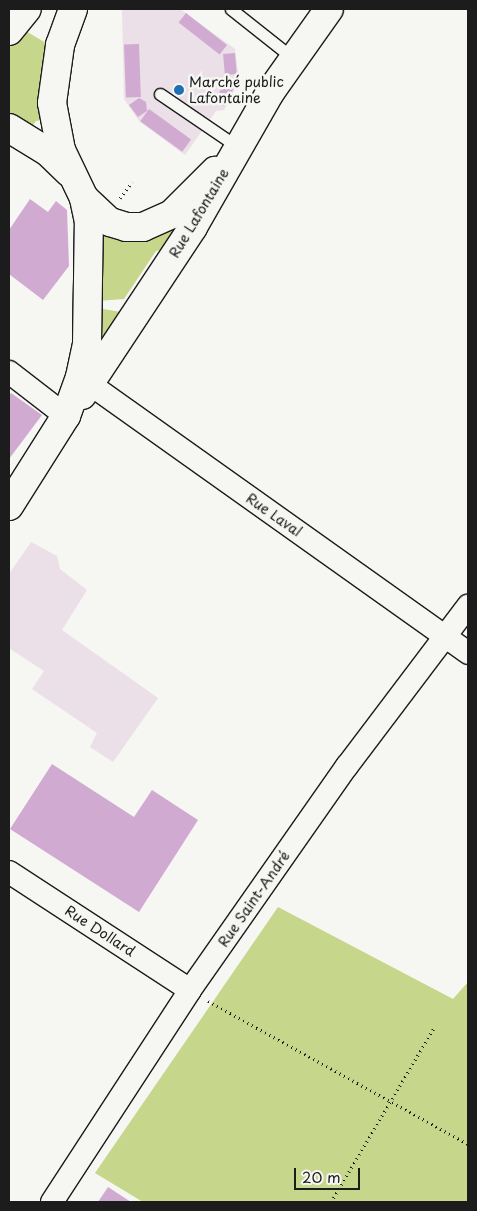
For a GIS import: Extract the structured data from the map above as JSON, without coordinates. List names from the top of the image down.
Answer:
{
  "streets": {
    "main road": ["Rue Lafontaine"],
    "street": ["Rue Laval", "Rue Saint-André", "Rue Dollard"]
  },
  "crossings": [
    ["Rue Lafontaine", "Rue Laval"],
    ["Rue Laval", "Rue Saint-André"],
    ["Rue Saint-André", "Rue Dollard"]
  ],
  "places": ["Marché public Lafontaine"],
  "scale_bar": "20 m"
}
